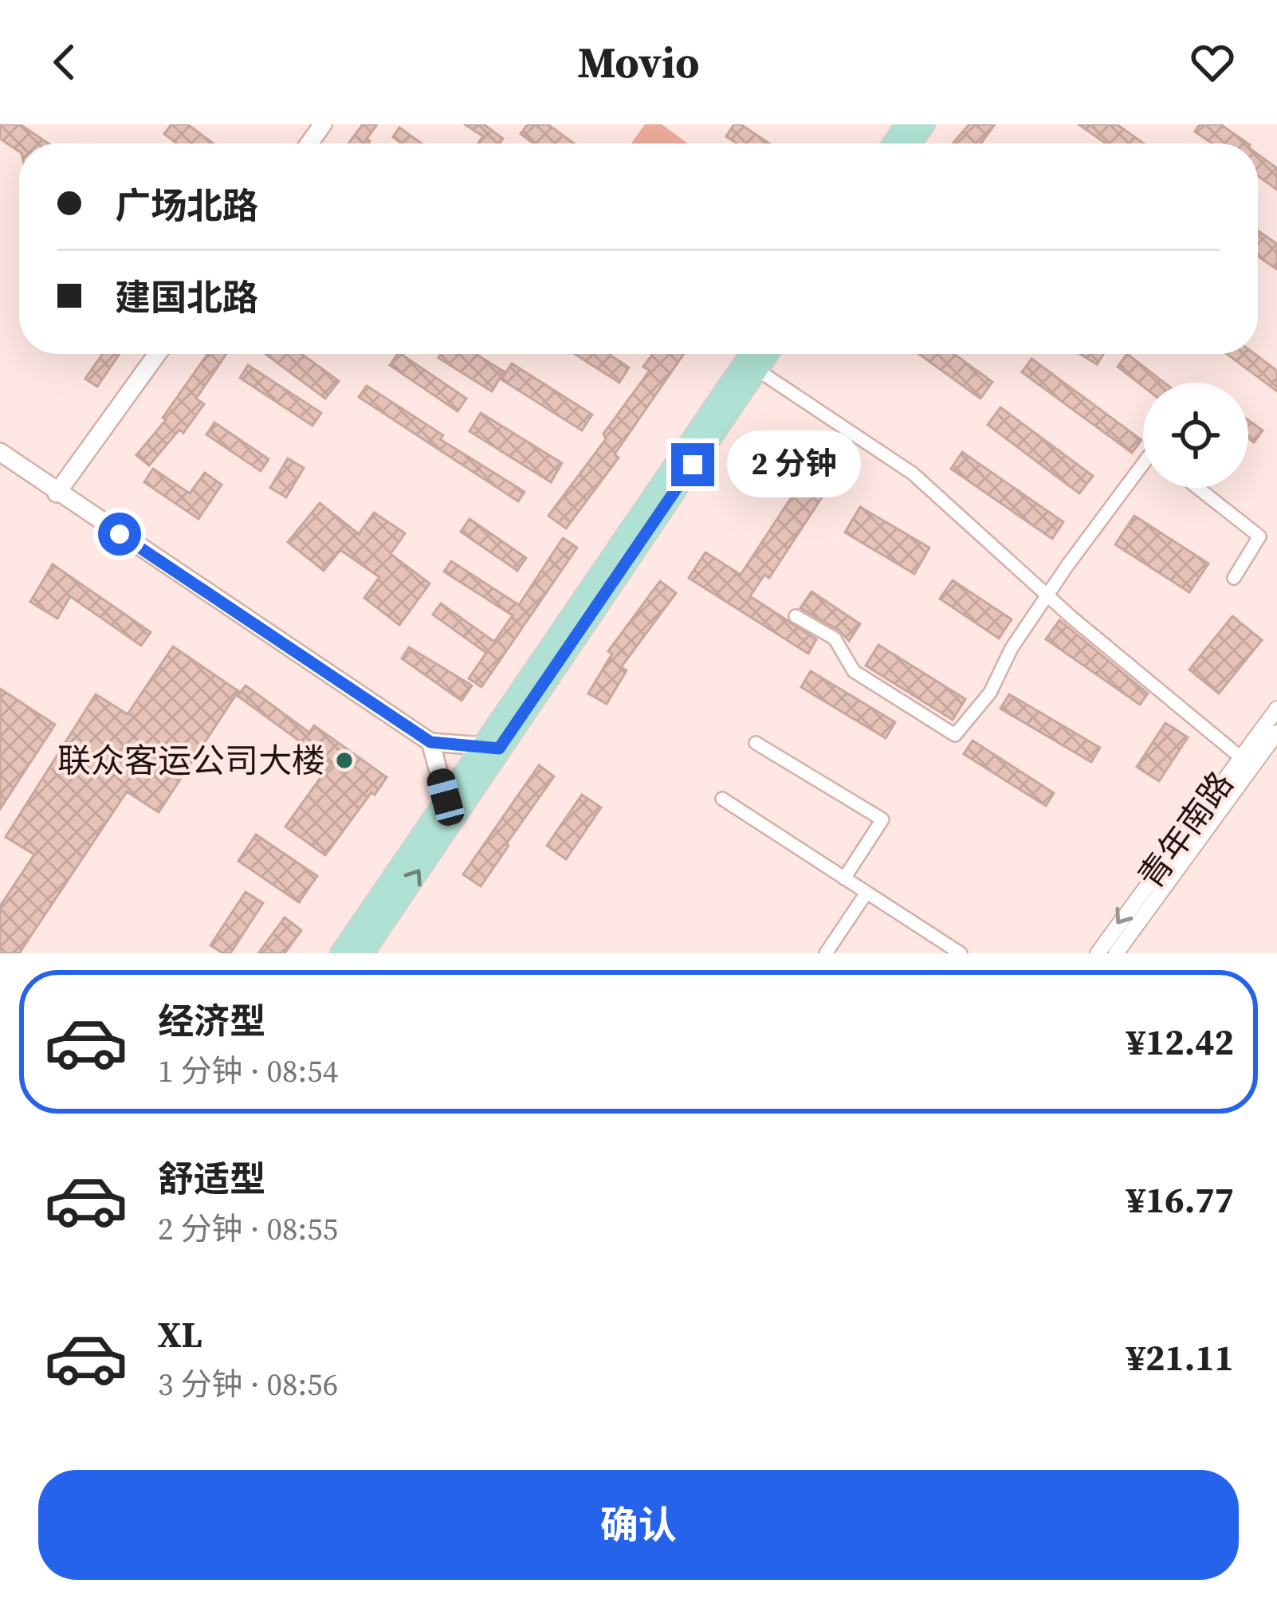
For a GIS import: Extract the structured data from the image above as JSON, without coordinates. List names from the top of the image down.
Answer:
{
  "streets": {
    "street": ["青年南路"]
  },
  "places": ["联众客运公司大楼"],
  "page": {
    "header": "Movio",
    "banner": ["广场北路", "建国北路"],
    "bubble": "2 分钟",
    "list": [
      {
        "name": "经济型",
        "note": "1 分钟 · 08:54",
        "value": "¥12.42"
      },
      {
        "name": "舒适型",
        "note": "2 分钟 · 08:55",
        "value": "¥16.77"
      },
      {
        "name": "XL",
        "note": "3 分钟 · 08:56",
        "value": "¥21.11"
      }
    ],
    "buttons": "确认"
  }
}
